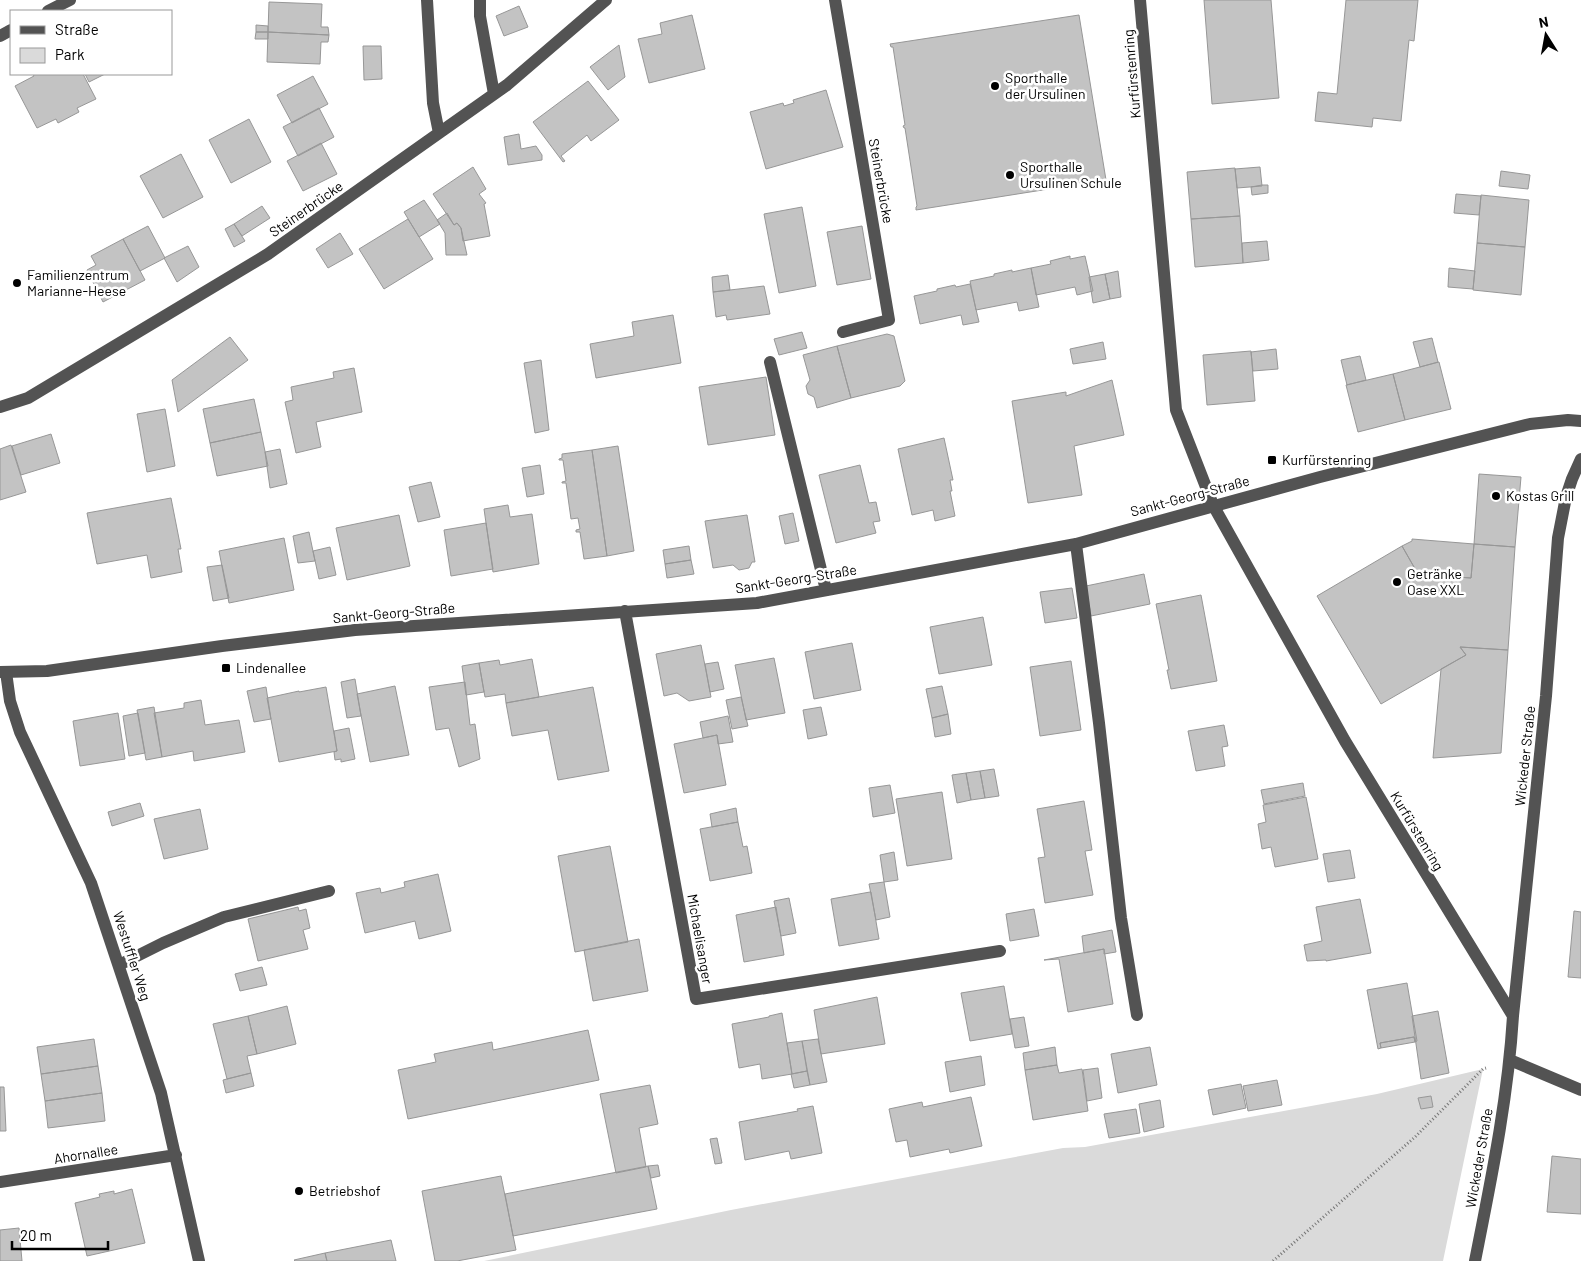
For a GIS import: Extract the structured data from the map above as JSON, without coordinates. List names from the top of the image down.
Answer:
{
  "streets": {
    "street": [
      "Kurfürstenring",
      "Steinerbrücke",
      "Sankt-Georg-Straße",
      "Wickeder Straße",
      "Michaelisanger",
      "Westuffler Weg",
      "Ahornallee"
    ]
  },
  "crossings": [
    ["Kurfürstenring", "Sankt-Georg-Straße"],
    ["Kurfürstenring", "Wickeder Straße"],
    ["Sankt-Georg-Straße", "Michaelisanger"],
    ["Sankt-Georg-Straße", "Westuffler Weg"],
    ["Westuffler Weg", "Ahornallee"]
  ],
  "places": {
    "other": [
      "Sporthalle der Ursulinen",
      "Sporthalle Ursulinen Schule",
      "Familienzentrum Marianne-Heese",
      "Kostas Grill",
      "Getränke Oase XXL",
      "Betriebshof"
    ],
    "transit": ["Kurfürstenring", "Lindenallee"]
  },
  "legend": ["Straße", "Park"],
  "scale_bar": "20 m",
  "north": "top"
}
